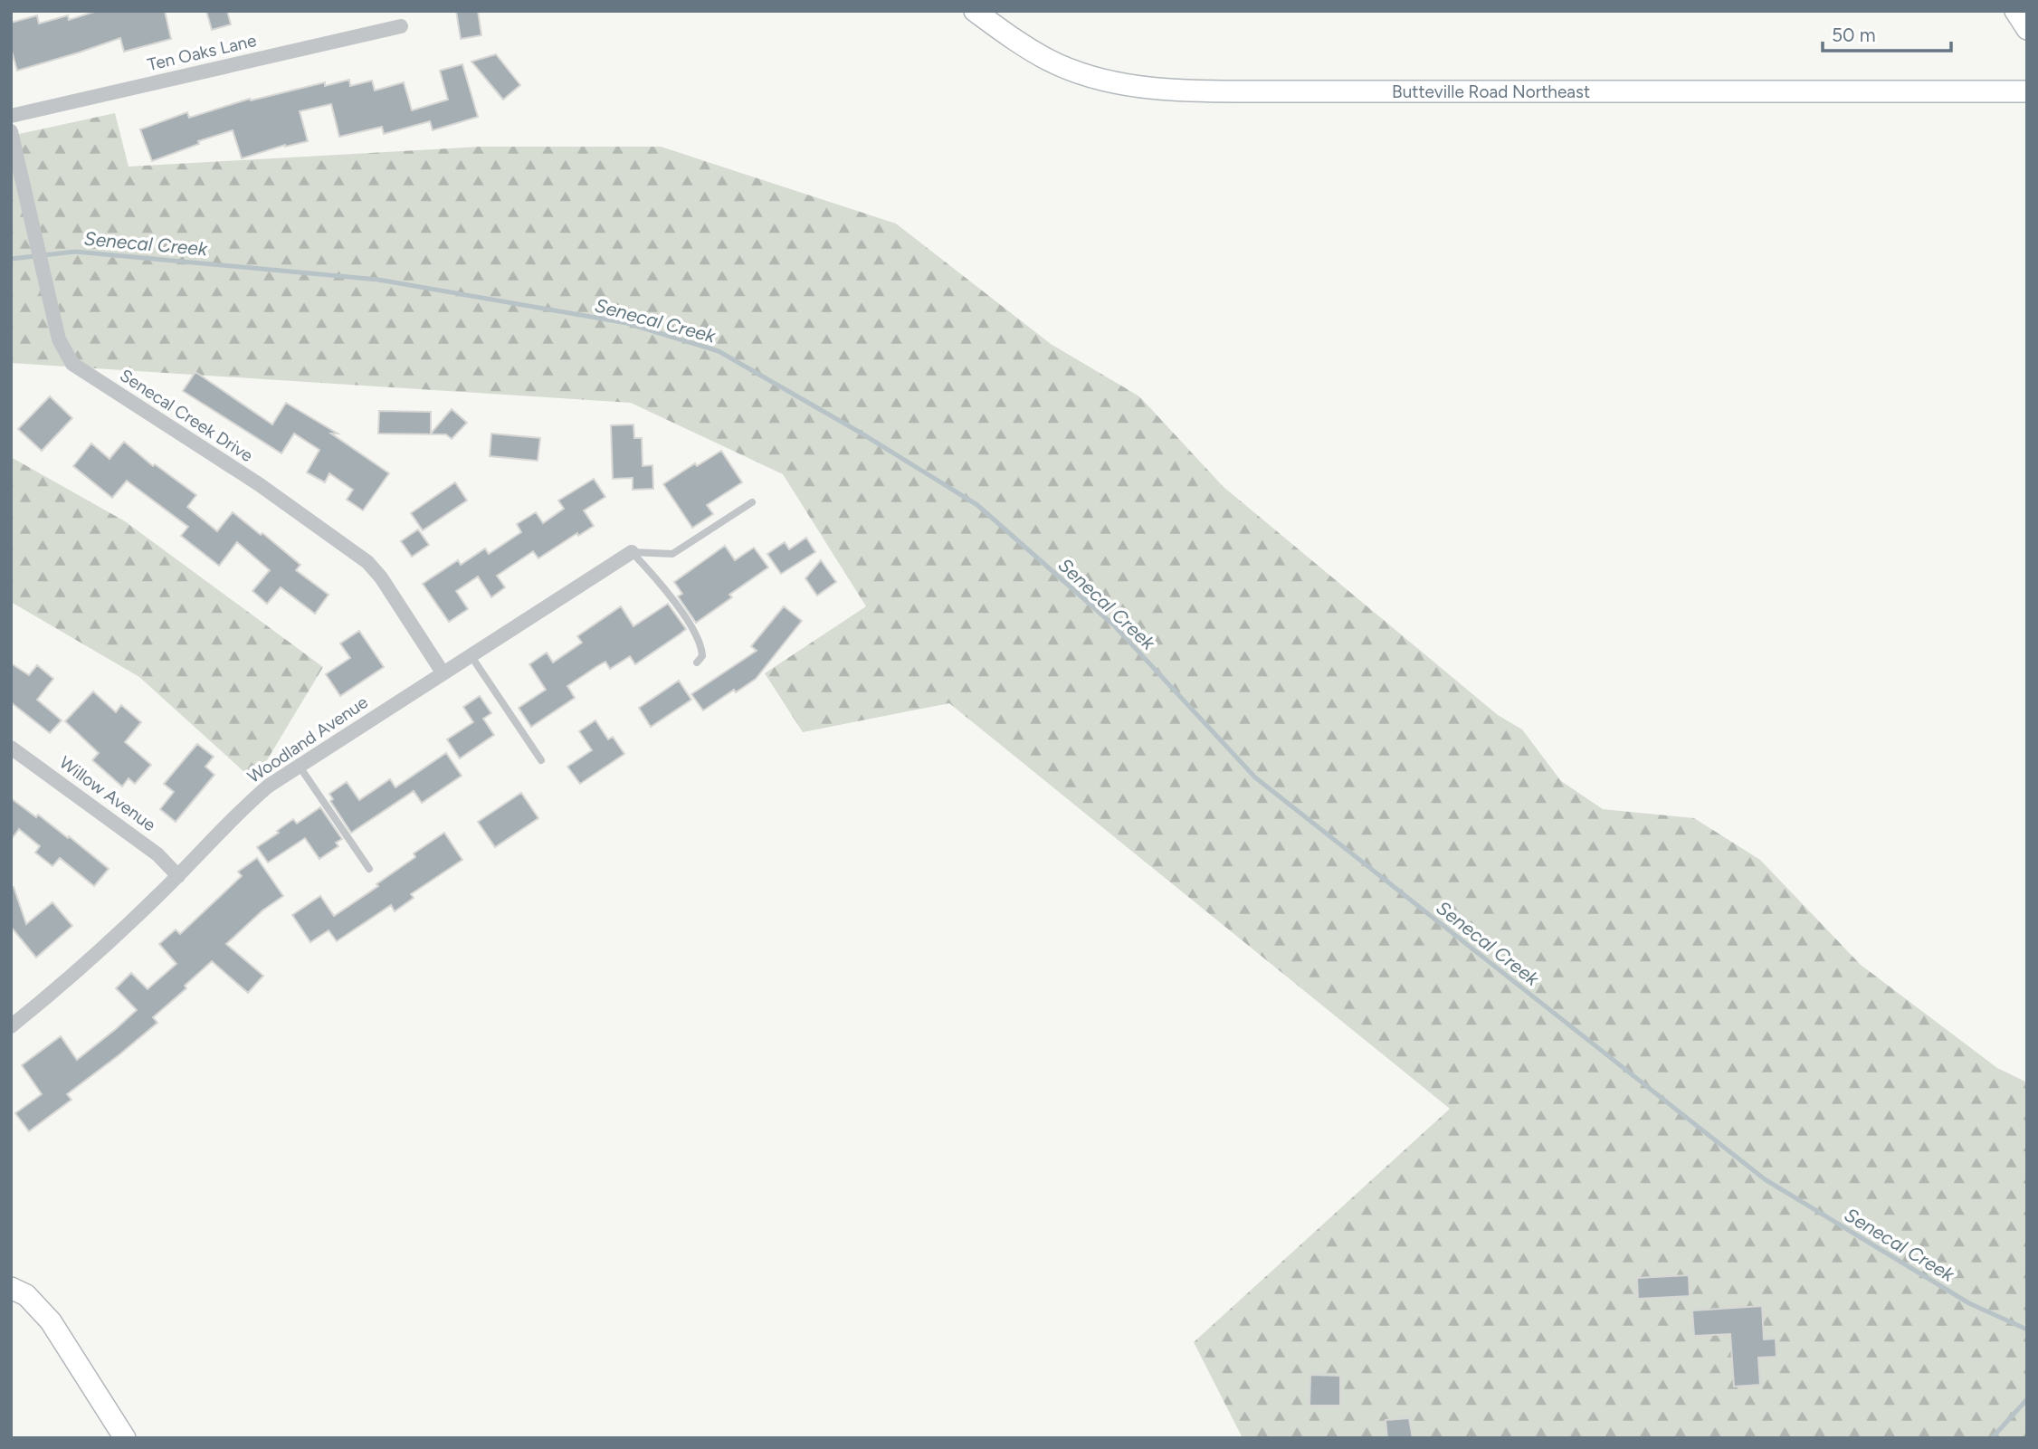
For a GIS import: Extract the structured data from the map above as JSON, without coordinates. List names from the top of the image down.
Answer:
{
  "streets": {
    "main road": ["Butteville Road Northeast"],
    "street": [
      "Ten Oaks Lane",
      "Senecal Creek Drive",
      "Woodland Avenue",
      "Willow Avenue"
    ]
  },
  "crossings": [
    ["Senecal Creek Drive", "Woodland Avenue"],
    ["Woodland Avenue", "Willow Avenue"]
  ],
  "water": ["Senecal Creek"],
  "scale_bar": "50 m"
}
